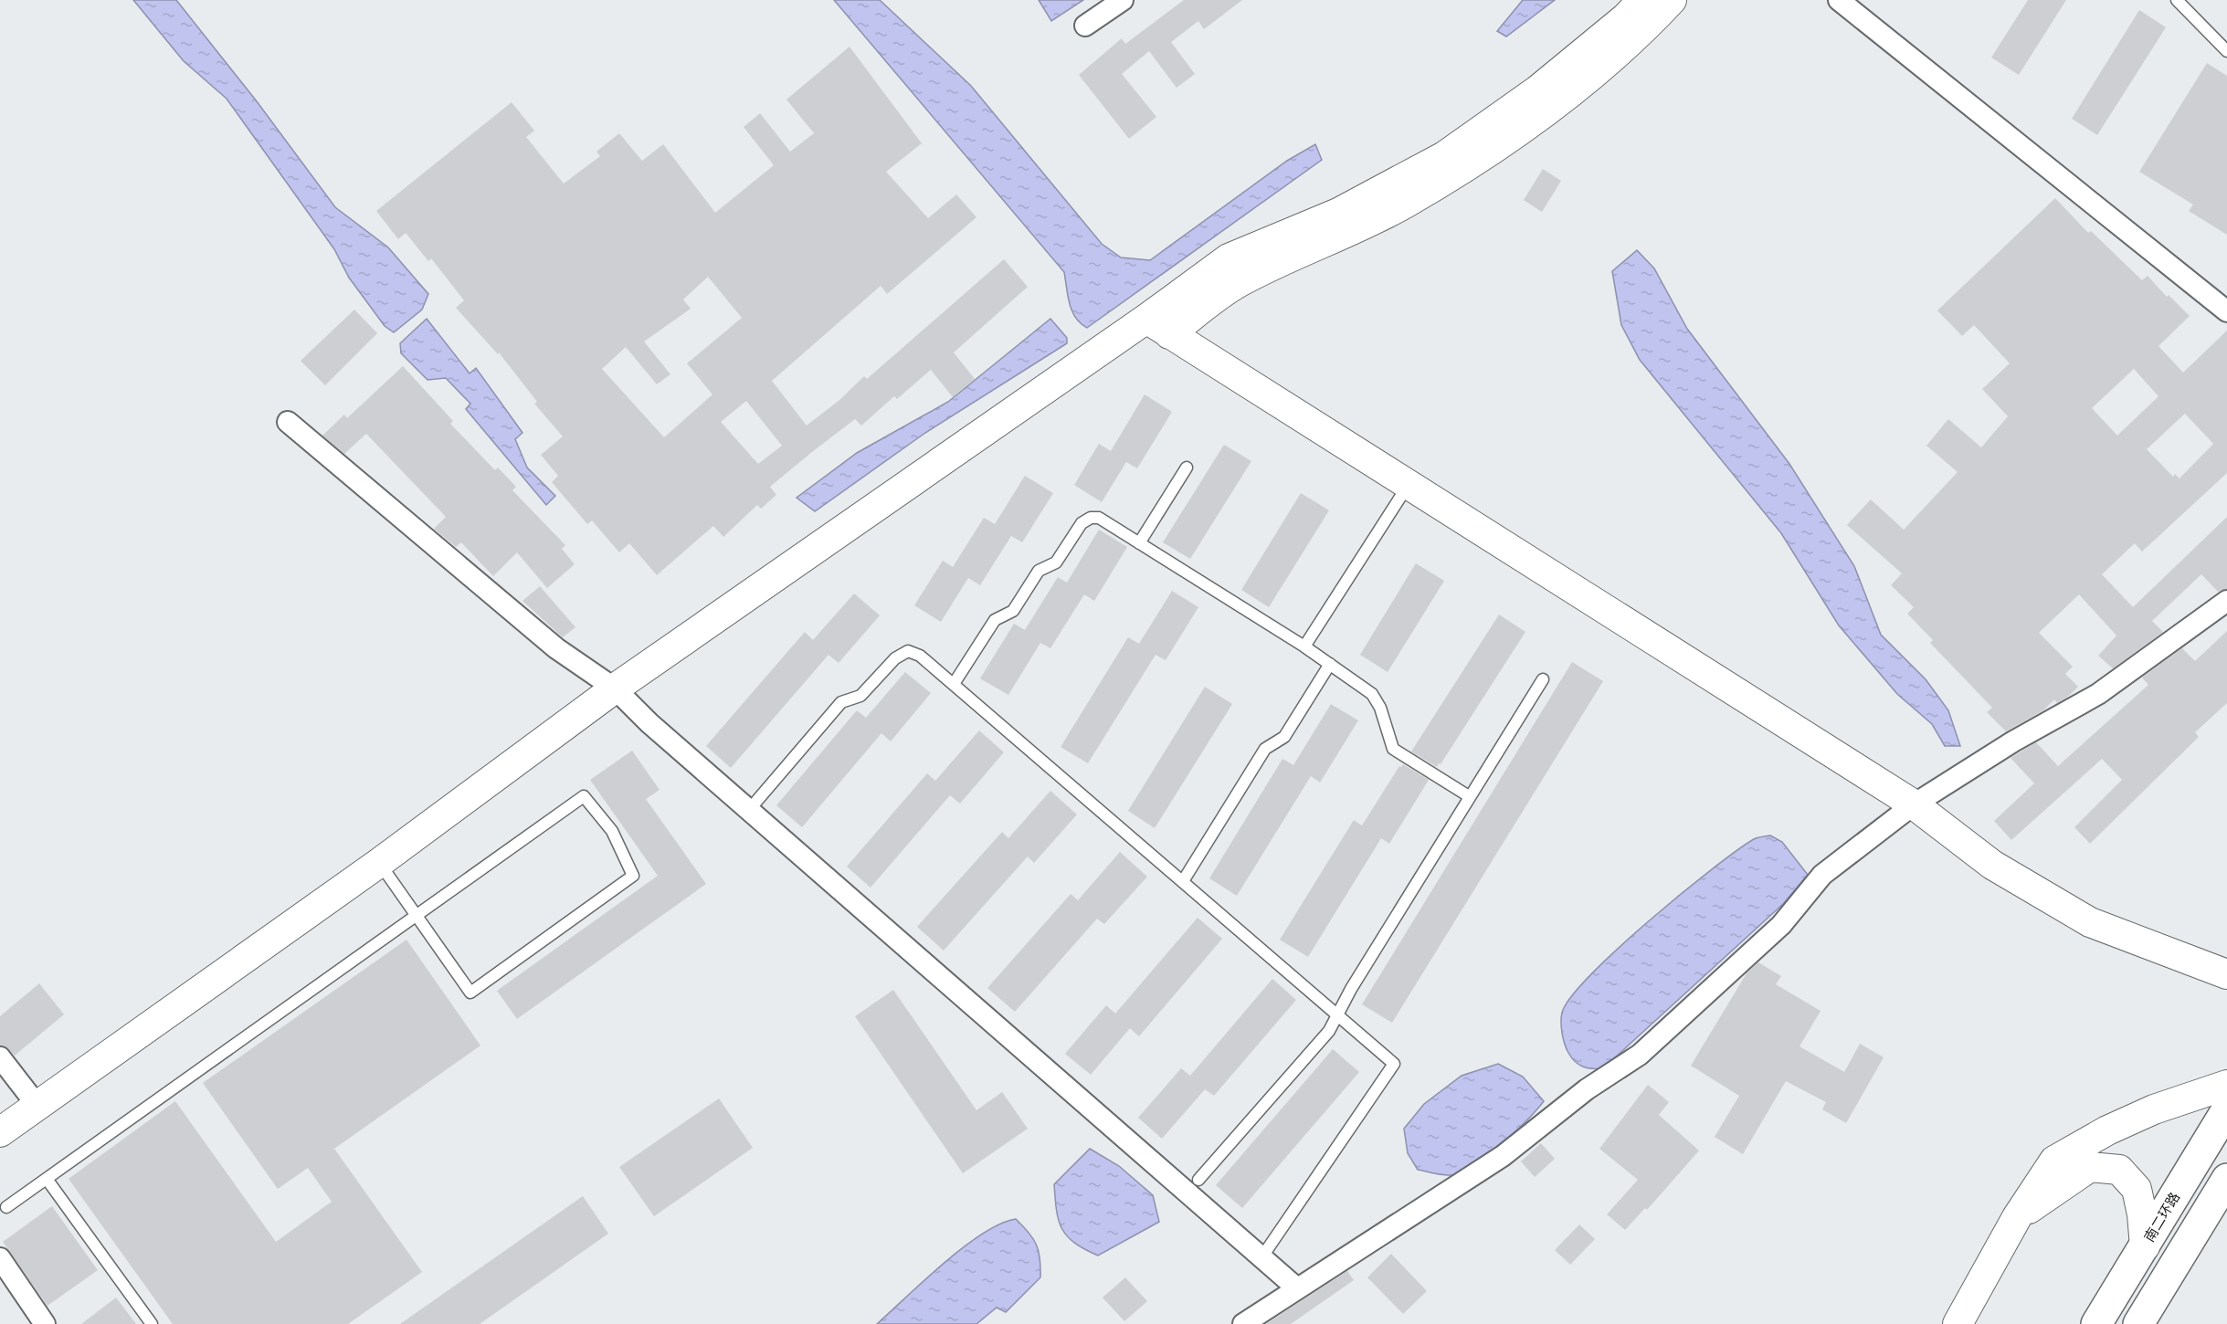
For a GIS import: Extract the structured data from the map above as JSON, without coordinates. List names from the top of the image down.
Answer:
{
  "streets": {
    "main road": ["南二环路"]
  }
}
